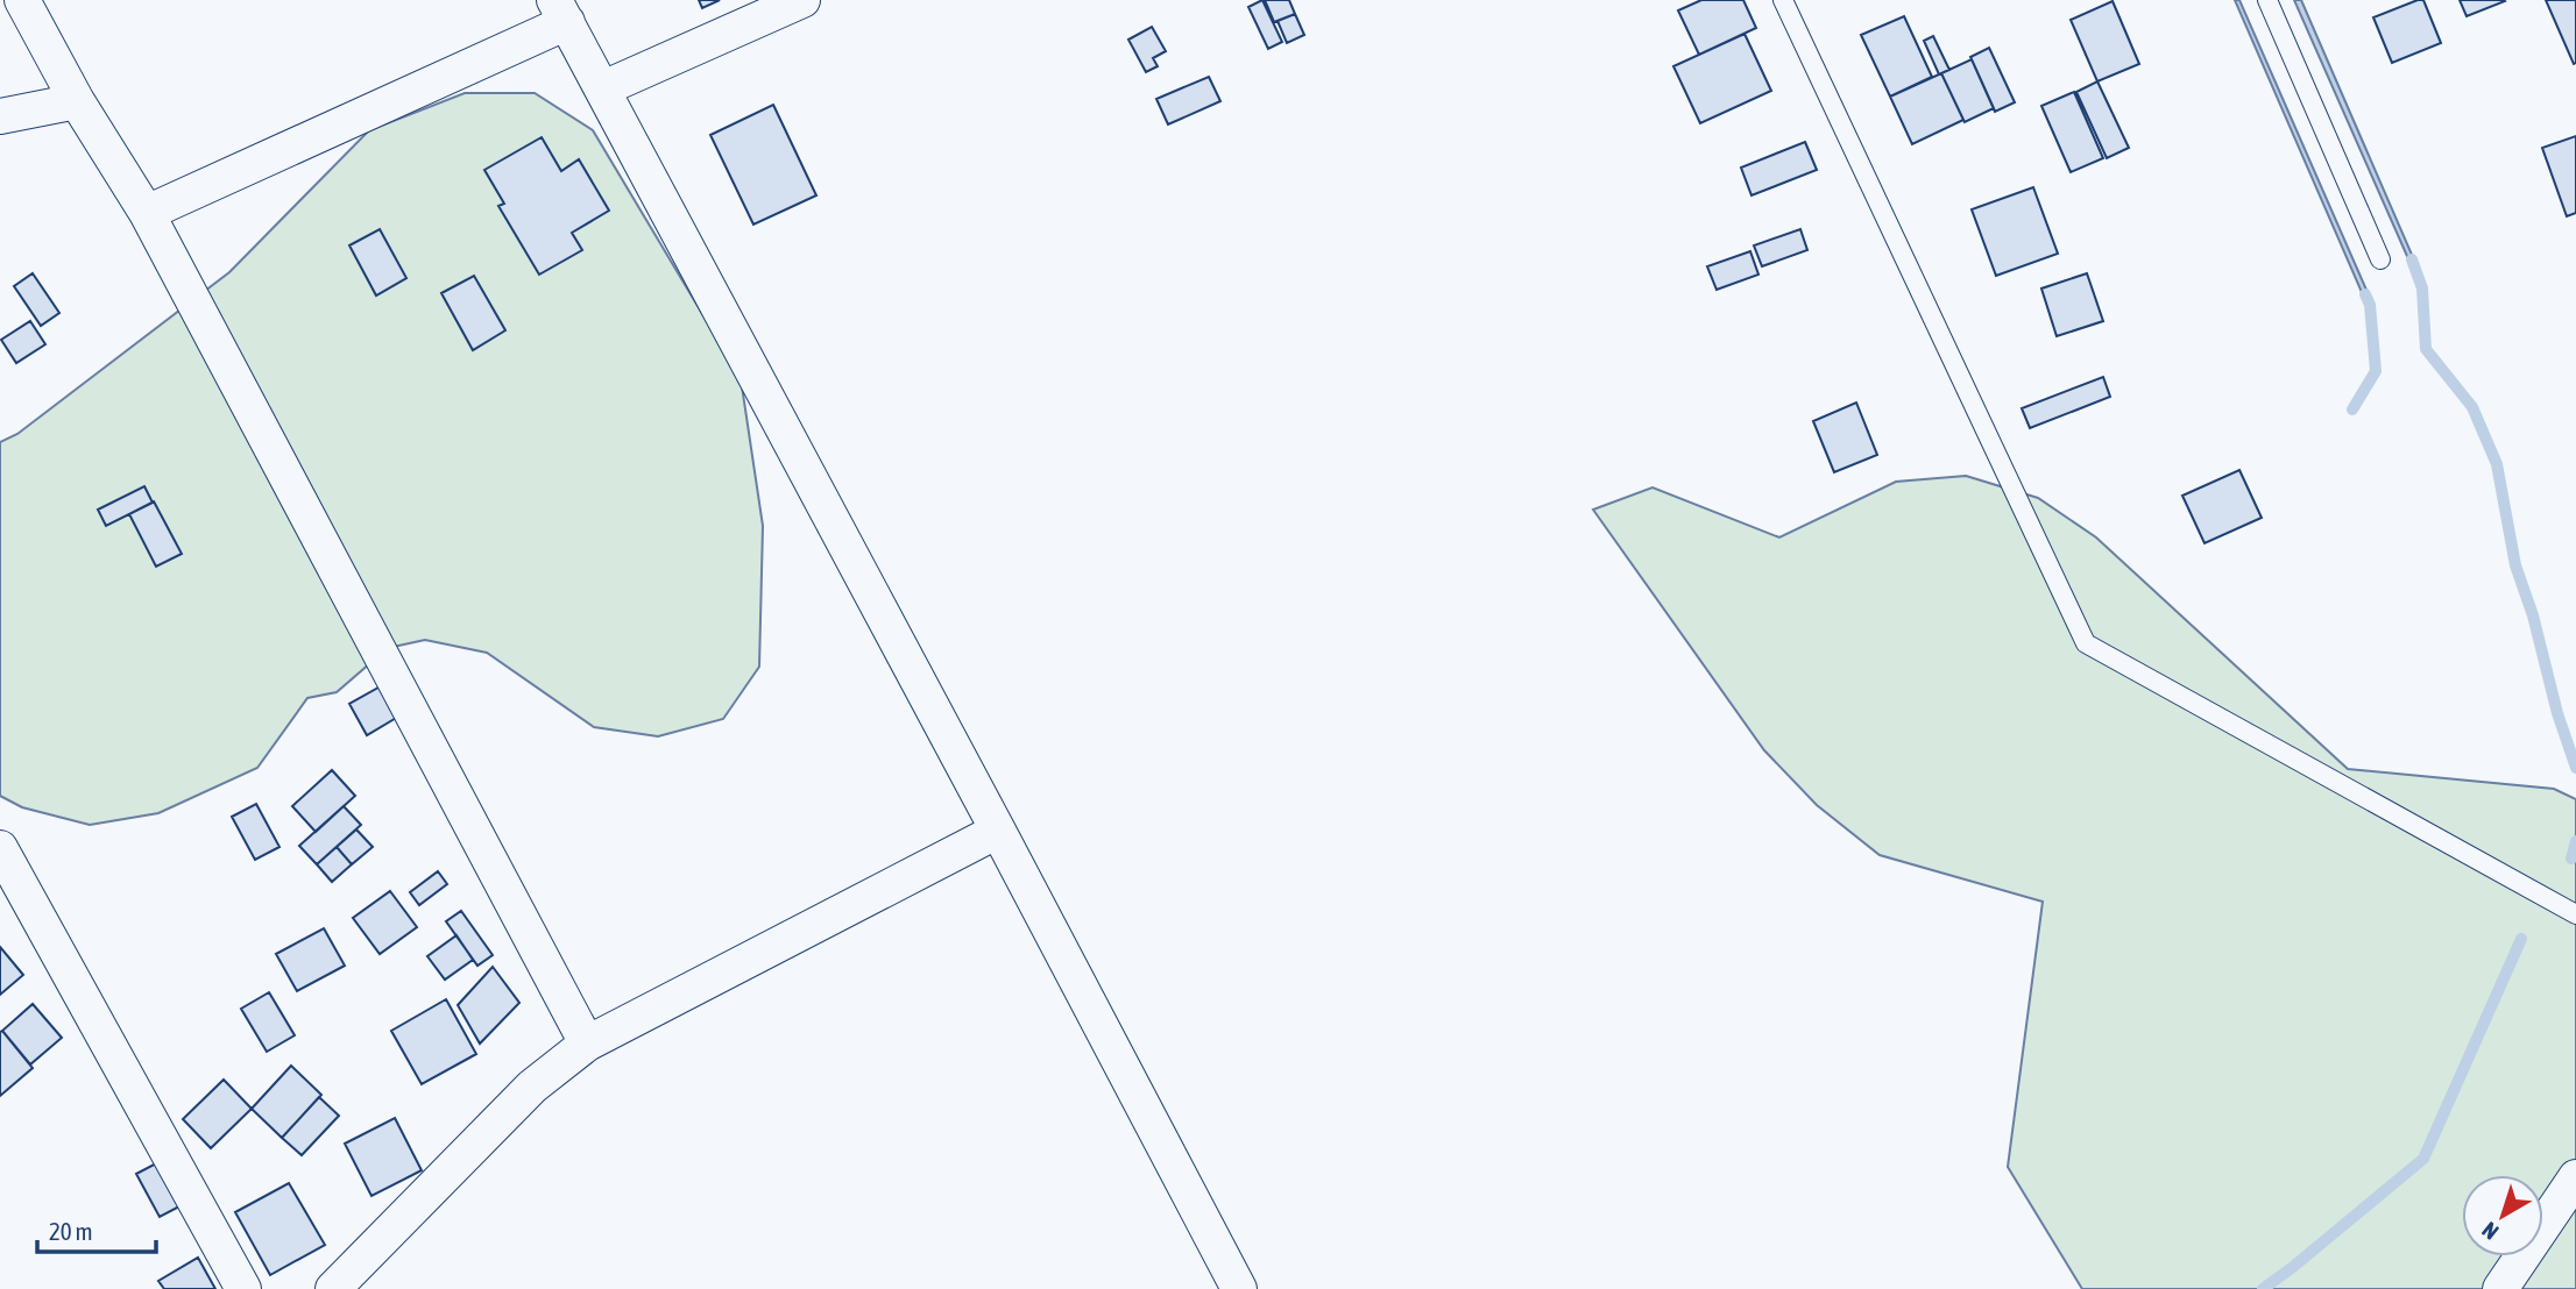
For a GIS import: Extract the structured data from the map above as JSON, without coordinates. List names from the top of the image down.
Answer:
{
  "scale_bar": "20 m",
  "north": "bottom left"
}
